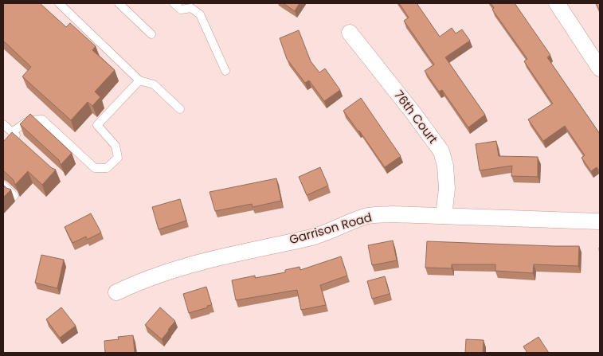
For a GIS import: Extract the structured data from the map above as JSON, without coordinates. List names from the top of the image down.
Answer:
{
  "streets": {
    "street": ["76th Court", "Garrison Road"]
  },
  "crossings": [
    ["76th Court", "Garrison Road"]
  ]
}
